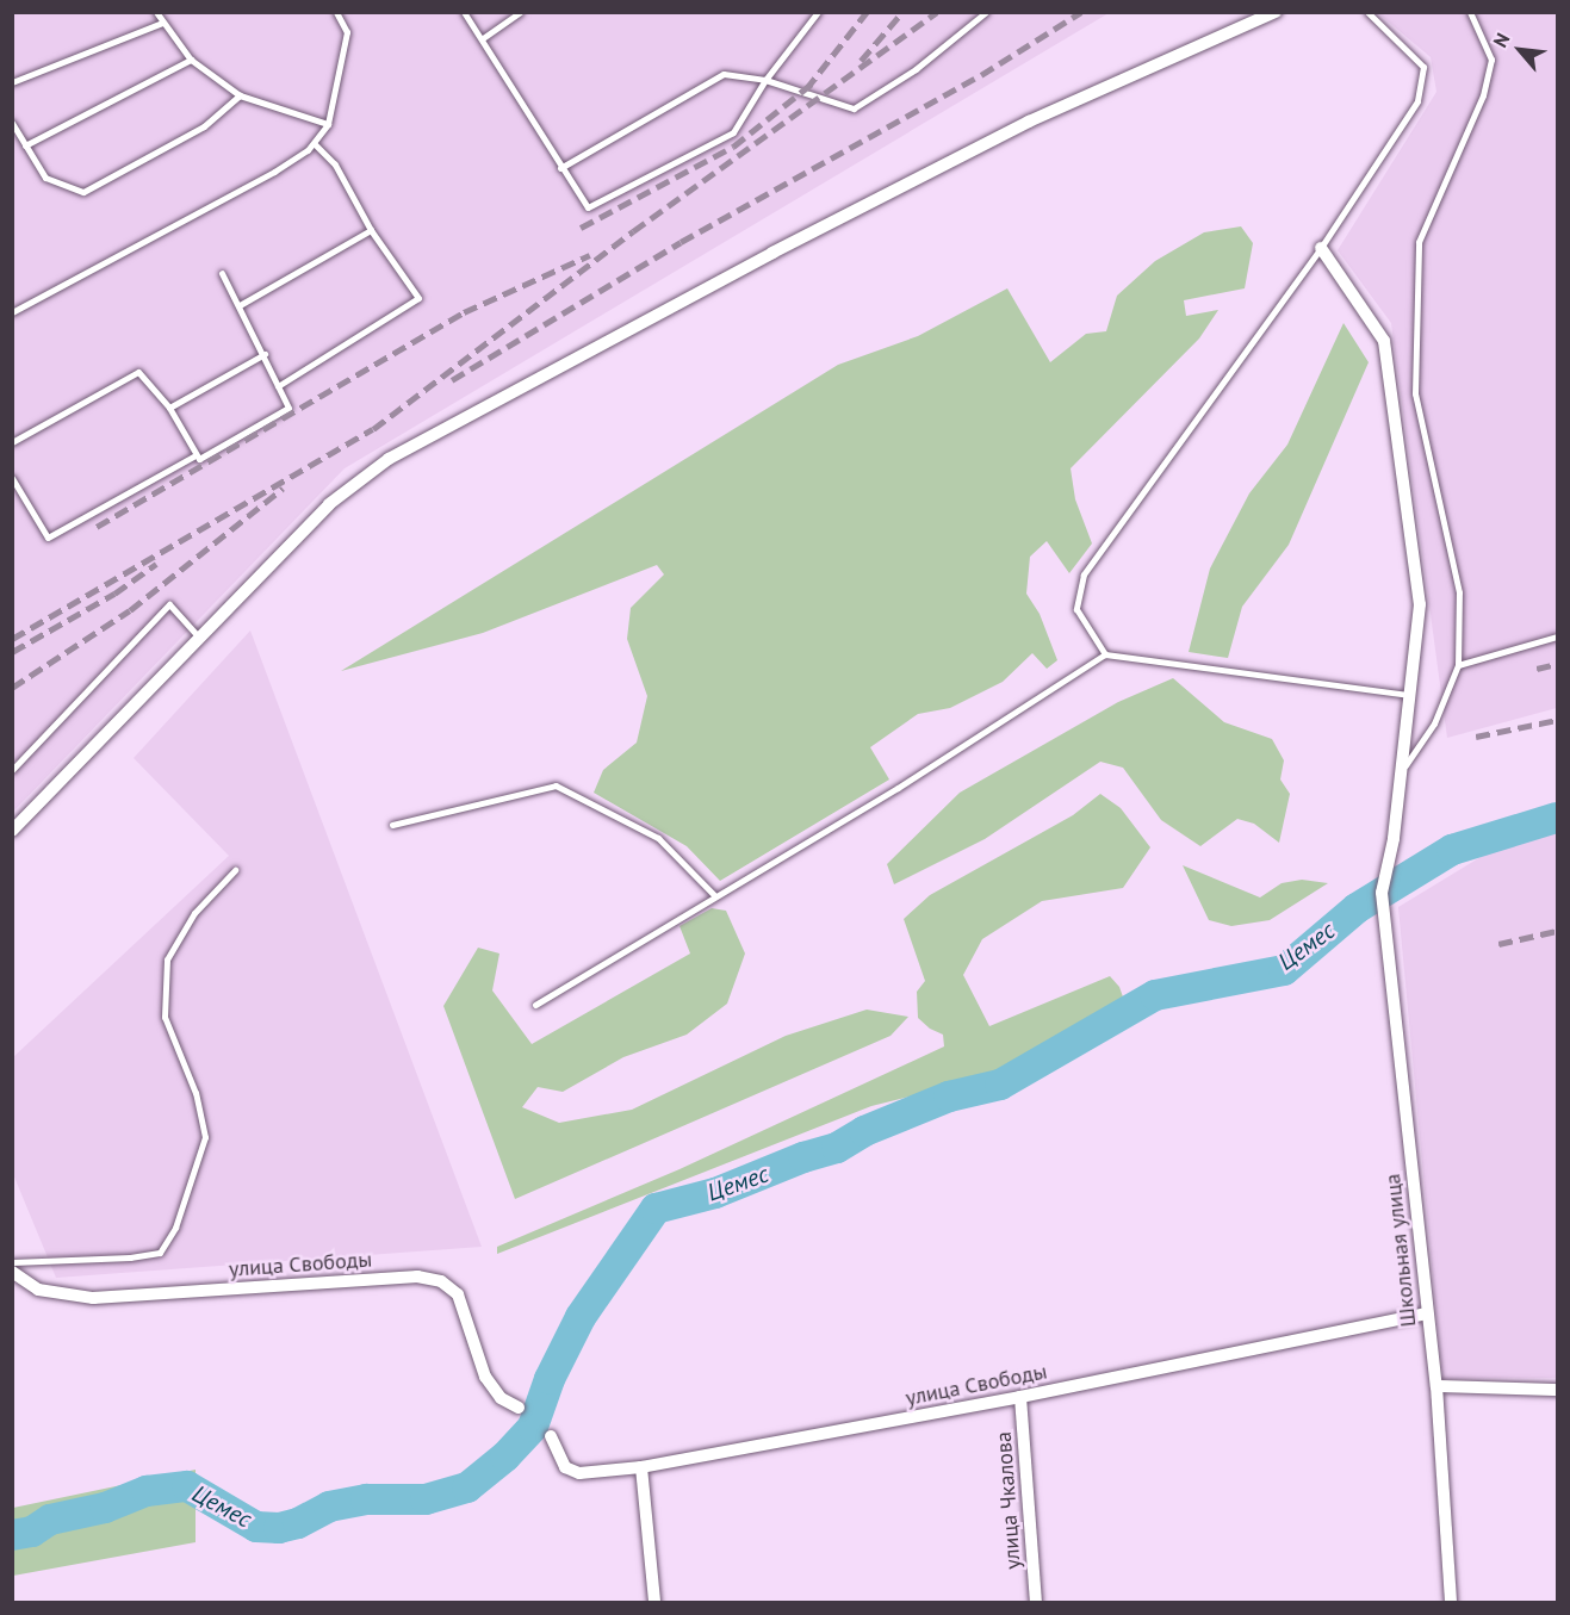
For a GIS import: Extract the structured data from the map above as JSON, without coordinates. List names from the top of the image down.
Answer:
{
  "streets": {
    "street": ["Школьная улица", "улица Свободы", "улица Чкалова"]
  },
  "crossings": [
    ["Школьная улица", "улица Свободы"],
    ["улица Свободы", "улица Чкалова"]
  ],
  "water": ["Цемес"],
  "north": "top left"
}
